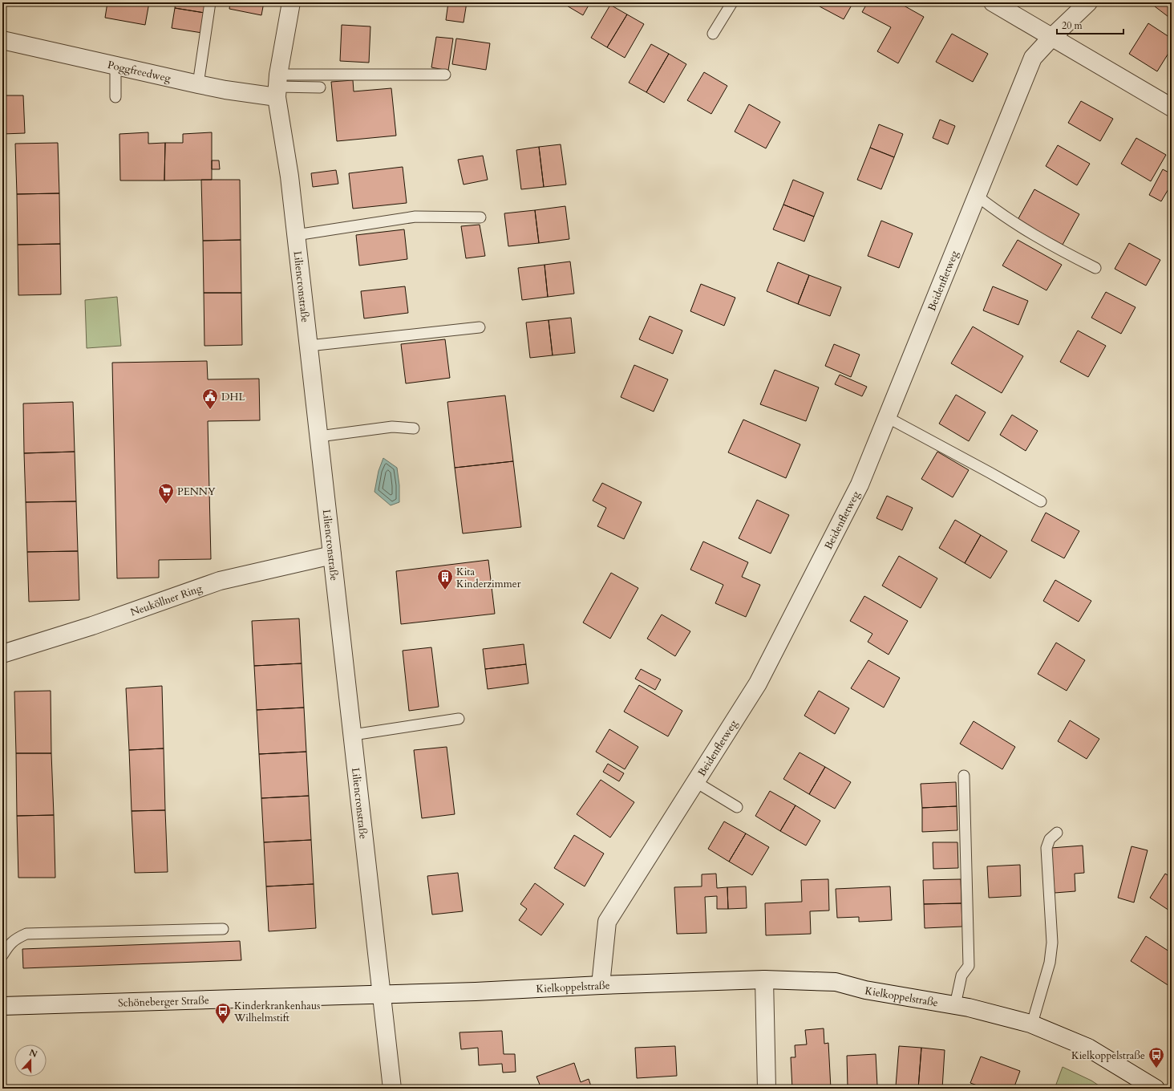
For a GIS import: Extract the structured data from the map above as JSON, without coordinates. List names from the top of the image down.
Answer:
{
  "streets": {
    "street": [
      "Poggfreedweg",
      "Beidenfletweg",
      "Liliencronstraße",
      "Neuköllner Ring",
      "Kielkoppelstraße",
      "Schöneberger Straße"
    ]
  },
  "crossings": [
    ["Poggfreedweg", "Liliencronstraße"],
    ["Beidenfletweg", "Kielkoppelstraße"],
    ["Liliencronstraße", "Neuköllner Ring"],
    ["Liliencronstraße", "Kielkoppelstraße"],
    ["Liliencronstraße", "Schöneberger Straße"],
    ["Kielkoppelstraße", "Schöneberger Straße"]
  ],
  "places": {
    "public building": ["DHL"],
    "supermarket": ["PENNY"],
    "building": ["Kita Kinderzimmer"],
    "bus stop": ["Kinderkrankenhaus Wilhelmstift", "Kielkoppelstraße"]
  },
  "scale_bar": "20 m",
  "north": "top"
}
